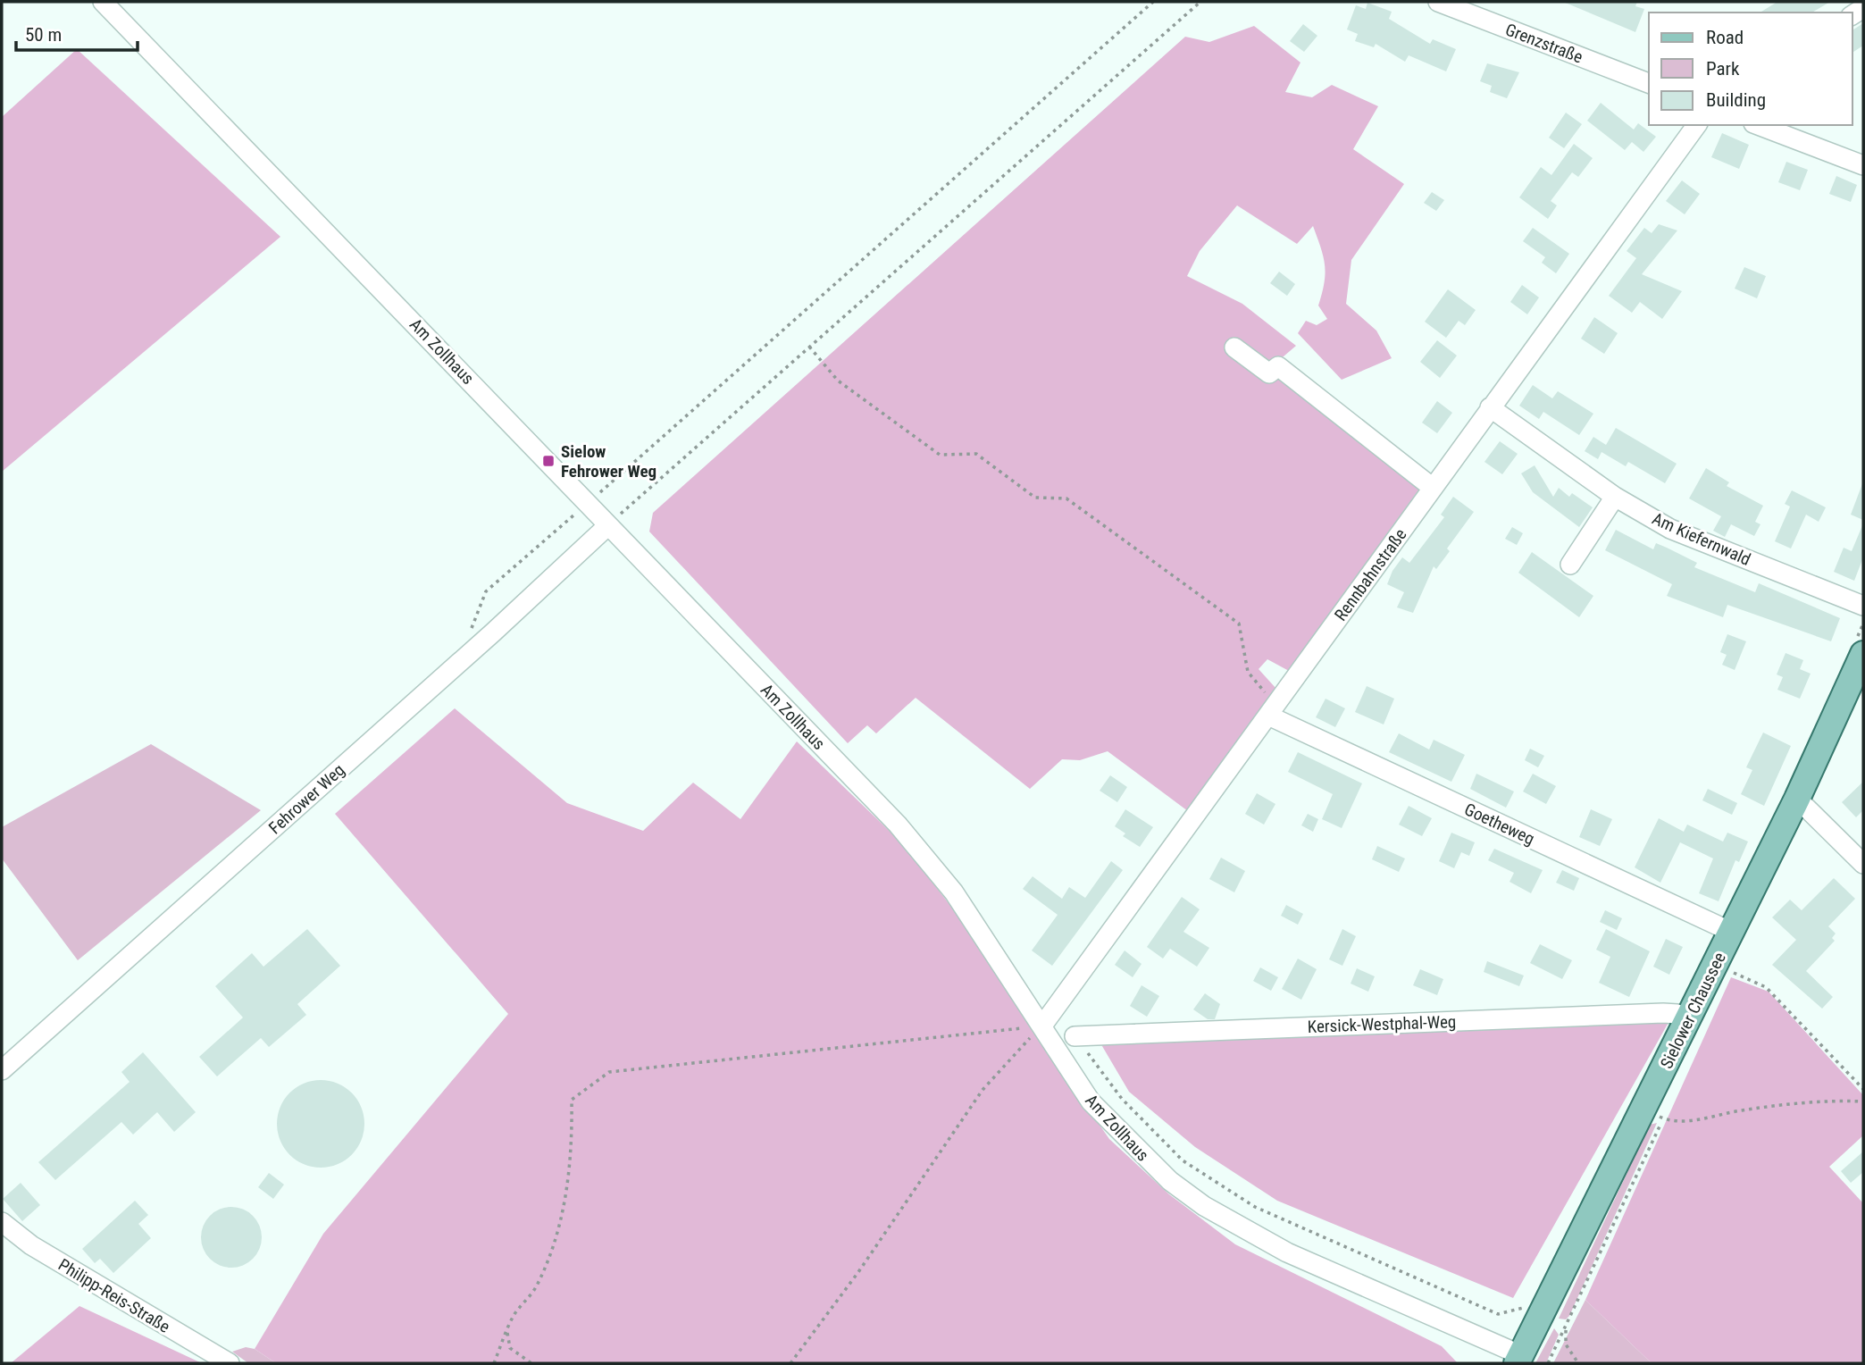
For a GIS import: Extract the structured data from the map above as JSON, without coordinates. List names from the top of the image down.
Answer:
{
  "streets": {
    "main road": ["Sielower Chaussee"],
    "street": [
      "Grenzstraße",
      "Am Zollhaus",
      "Am Kiefernwald",
      "Rennbahnstraße",
      "Fehrower Weg",
      "Goetheweg",
      "Kersick-Westphal-Weg",
      "Philipp-Reis-Straße"
    ]
  },
  "crossings": [
    ["Am Zollhaus", "Rennbahnstraße"],
    ["Am Zollhaus", "Fehrower Weg"],
    ["Am Zollhaus", "Sielower Chaussee"],
    ["Am Kiefernwald", "Rennbahnstraße"],
    ["Rennbahnstraße", "Goetheweg"],
    ["Goetheweg", "Sielower Chaussee"],
    ["Sielower Chaussee", "Kersick-Westphal-Weg"]
  ],
  "places": {
    "transit": ["Sielow Fehrower Weg"]
  },
  "legend": ["Road", "Park", "Building"],
  "scale_bar": "50 m"
}
